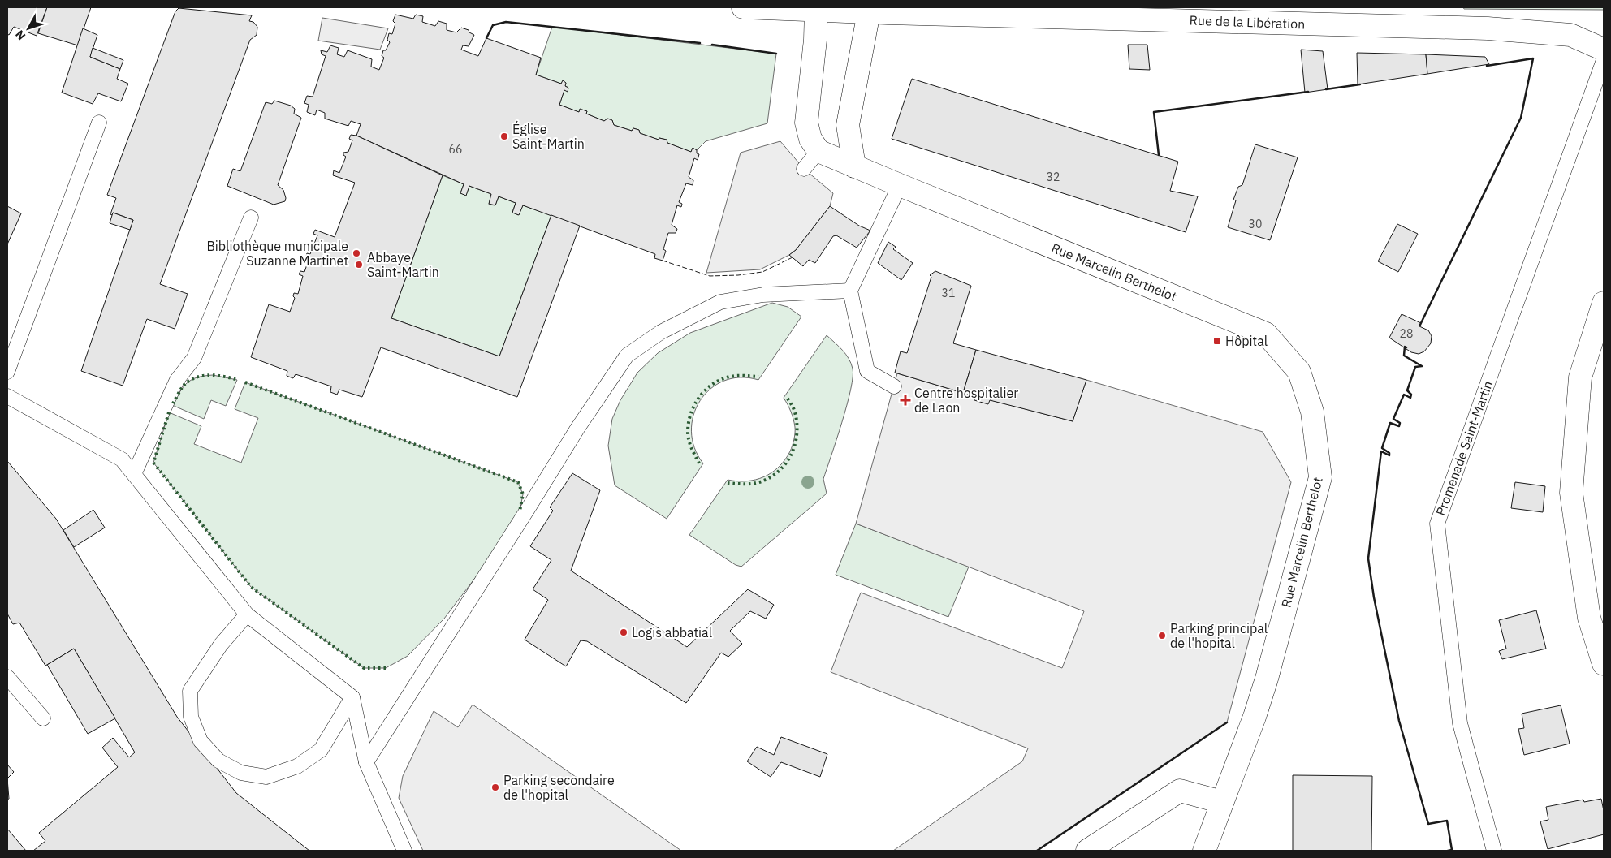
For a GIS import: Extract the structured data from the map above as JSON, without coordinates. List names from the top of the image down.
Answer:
{
  "streets": {
    "street": ["Rue de la Libération", "Rue Marcelin Berthelot"],
    "lane": ["Promenade Saint-Martin"]
  },
  "places": {
    "other": [
      "Église Saint-Martin",
      "Bibliothèque municipale Suzanne Martinet",
      "Abbaye Saint-Martin",
      "Logis abbatial",
      "Parking principal de l'hopital",
      "Parking secondaire de l'hopital"
    ],
    "transit": ["Hôpital"],
    "health": ["Centre hospitalier de Laon"]
  },
  "house_numbers": [
    "66",
    "32",
    "30",
    "31",
    "28"
  ],
  "north": "bottom left"
}
